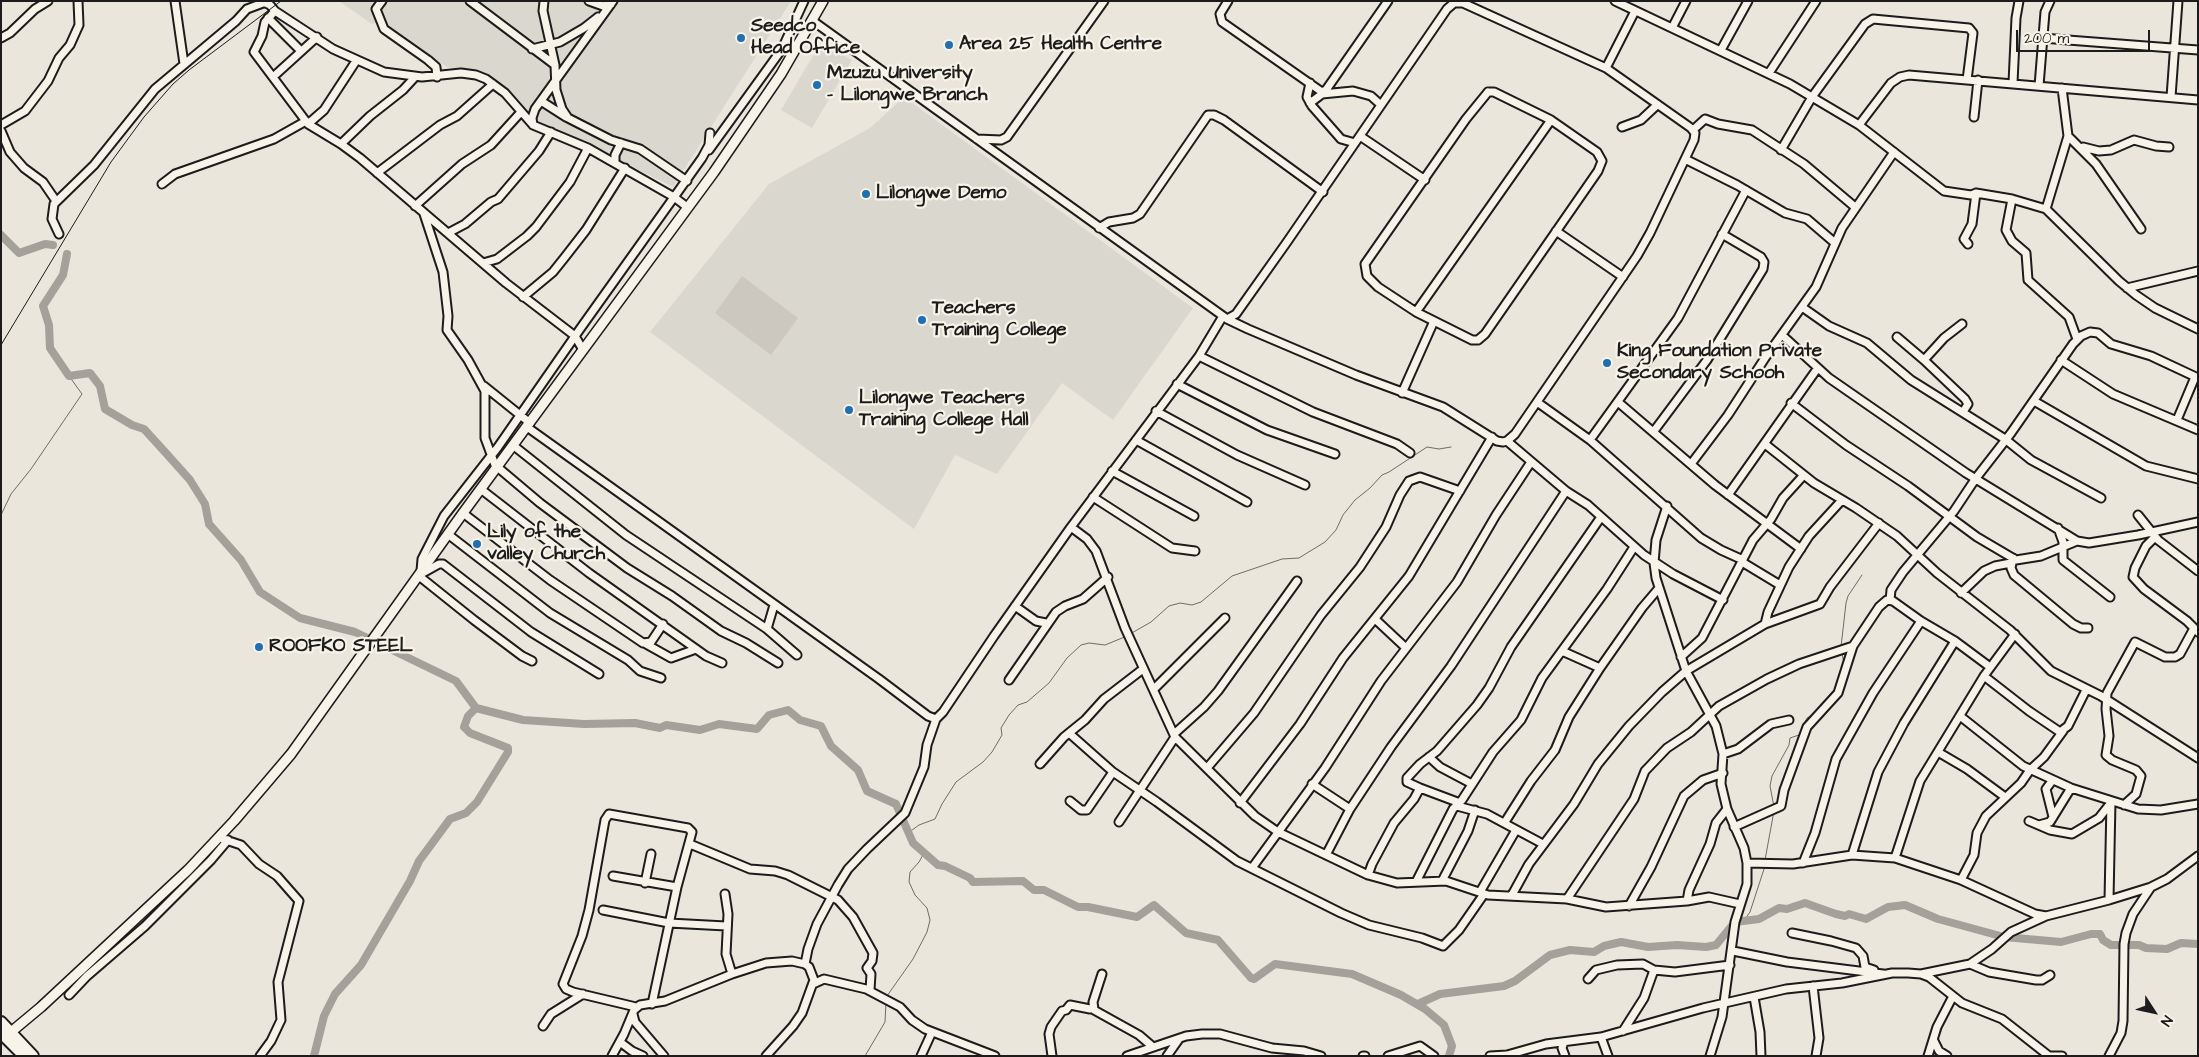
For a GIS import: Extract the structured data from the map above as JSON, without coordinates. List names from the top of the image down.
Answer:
{
  "places": [
    "Seedco Head Office",
    "Area 25 Health Centre",
    "Mzuzu University - Lilongwe Branch",
    "Lilongwe Demo",
    "Teachers Training College",
    "King Foundation Private Secondary Schooh",
    "Lilongwe Teachers Training College Hall",
    "Lily of the valley Church",
    "ROOFKO STEEL"
  ],
  "scale_bar": "200 m",
  "north": "bottom right"
}
